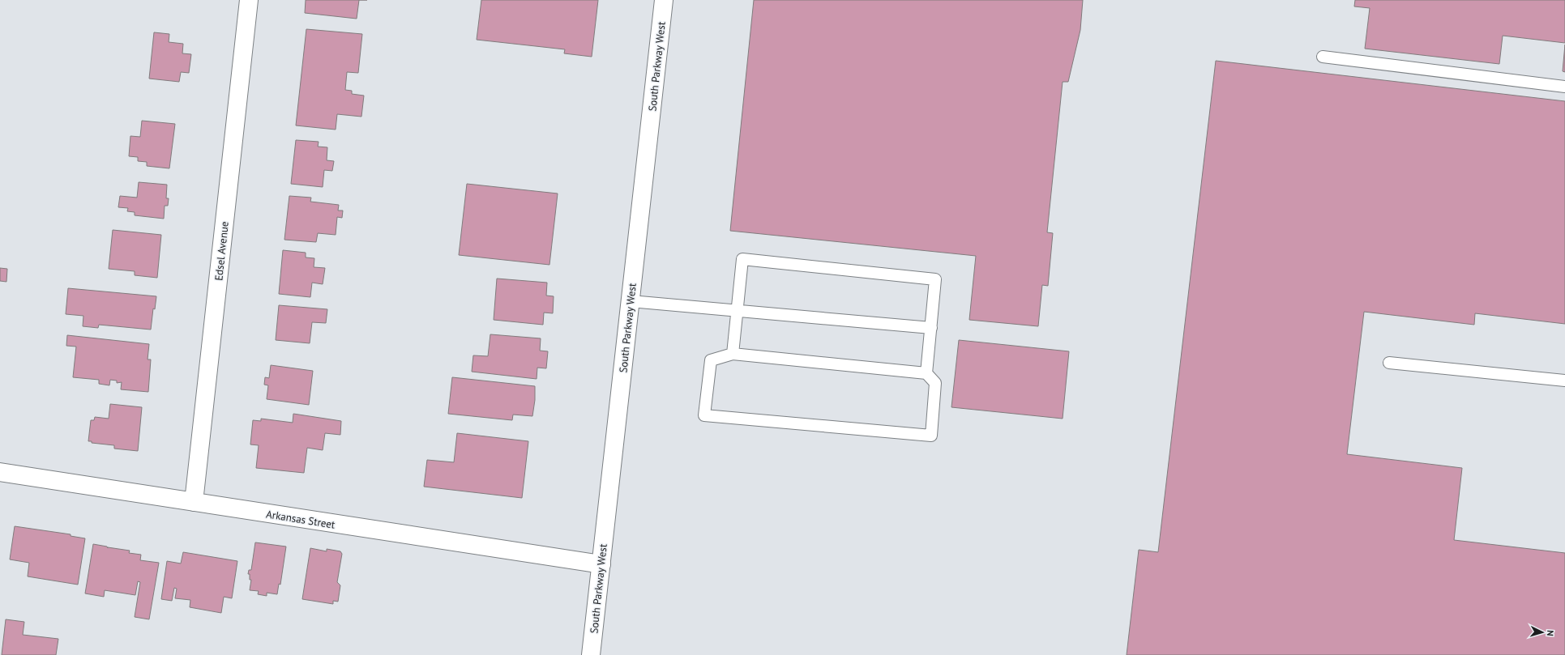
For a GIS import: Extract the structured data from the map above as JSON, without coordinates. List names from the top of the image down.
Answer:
{
  "streets": {
    "street": ["South Parkway West", "Edsel Avenue", "Arkansas Street"]
  },
  "crossings": [
    ["South Parkway West", "Arkansas Street"],
    ["Edsel Avenue", "Arkansas Street"]
  ],
  "north": "right"
}
